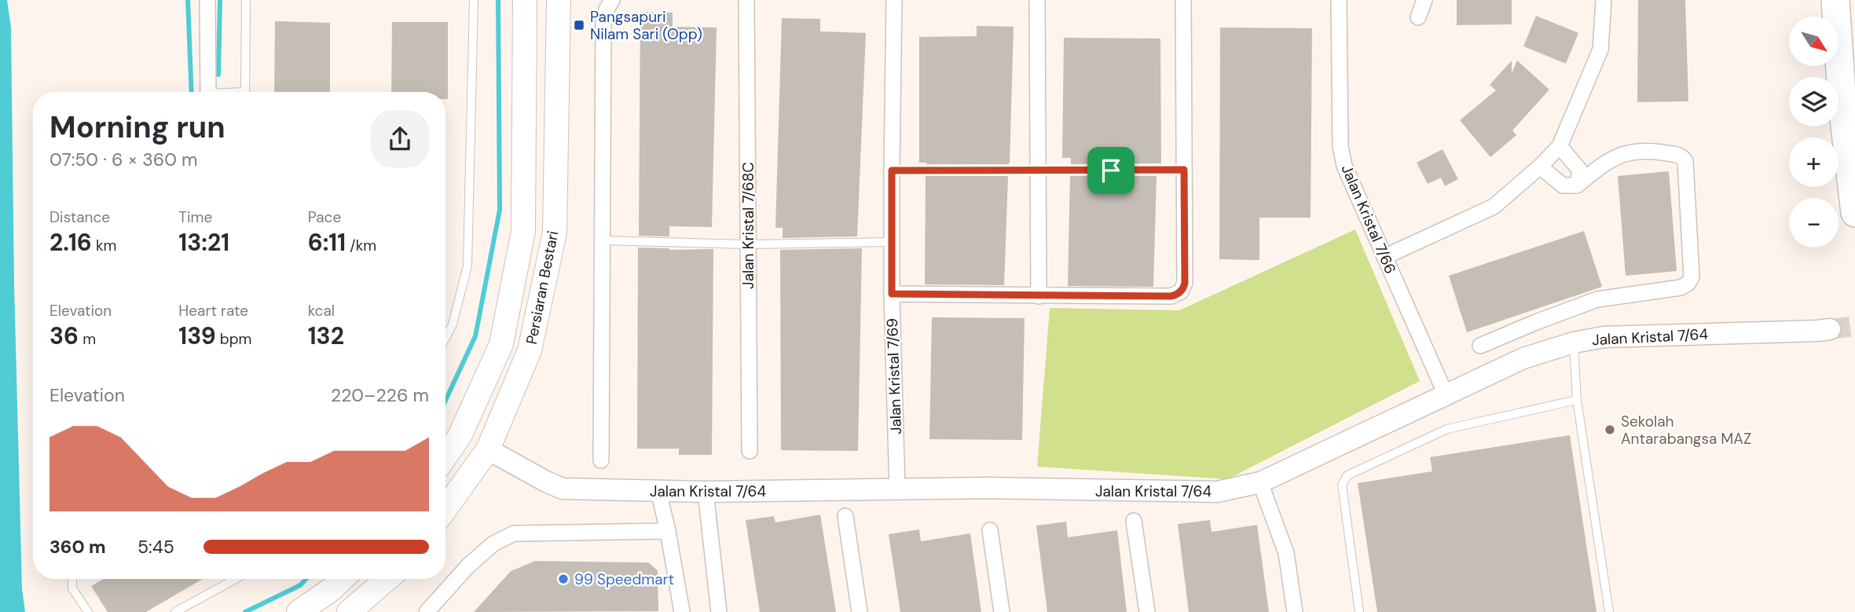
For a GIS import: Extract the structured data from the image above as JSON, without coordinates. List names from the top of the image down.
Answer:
{
  "streets": {
    "main road": ["Persiaran Bestari"],
    "street": [
      "Jalan Kristal 7/66",
      "Jalan Kristal 7/68C",
      "Jalan Kristal 7/64",
      "Jalan Kristal 7/69"
    ]
  },
  "crossings": [
    ["Jalan Kristal 7/66", "Jalan Kristal 7/64"],
    ["Persiaran Bestari", "Jalan Kristal 7/64"],
    ["Jalan Kristal 7/64", "Jalan Kristal 7/69"]
  ],
  "places": {
    "transit": ["Pangsapuri Nilam Sari (Opp)"],
    "other": ["Sekolah Antarabangsa MAZ", "99 Speedmart"]
  },
  "north": "bottom right",
  "page": {
    "map_buttons": ["+", "−"],
    "heading": ["Morning run", "07:50 · 6 × 360 m"],
    "stats": [
      ["Distance", "2.16 km"],
      ["Time", "13:21"],
      ["Pace", "6:11 /km"],
      ["Elevation", "36 m"],
      ["Heart rate", "139 bpm"],
      ["kcal", "132"]
    ],
    "chart": ["Elevation", "220–226 m"],
    "list": [
      {
        "name": "360 m",
        "note": "5:45"
      }
    ]
  }
}
